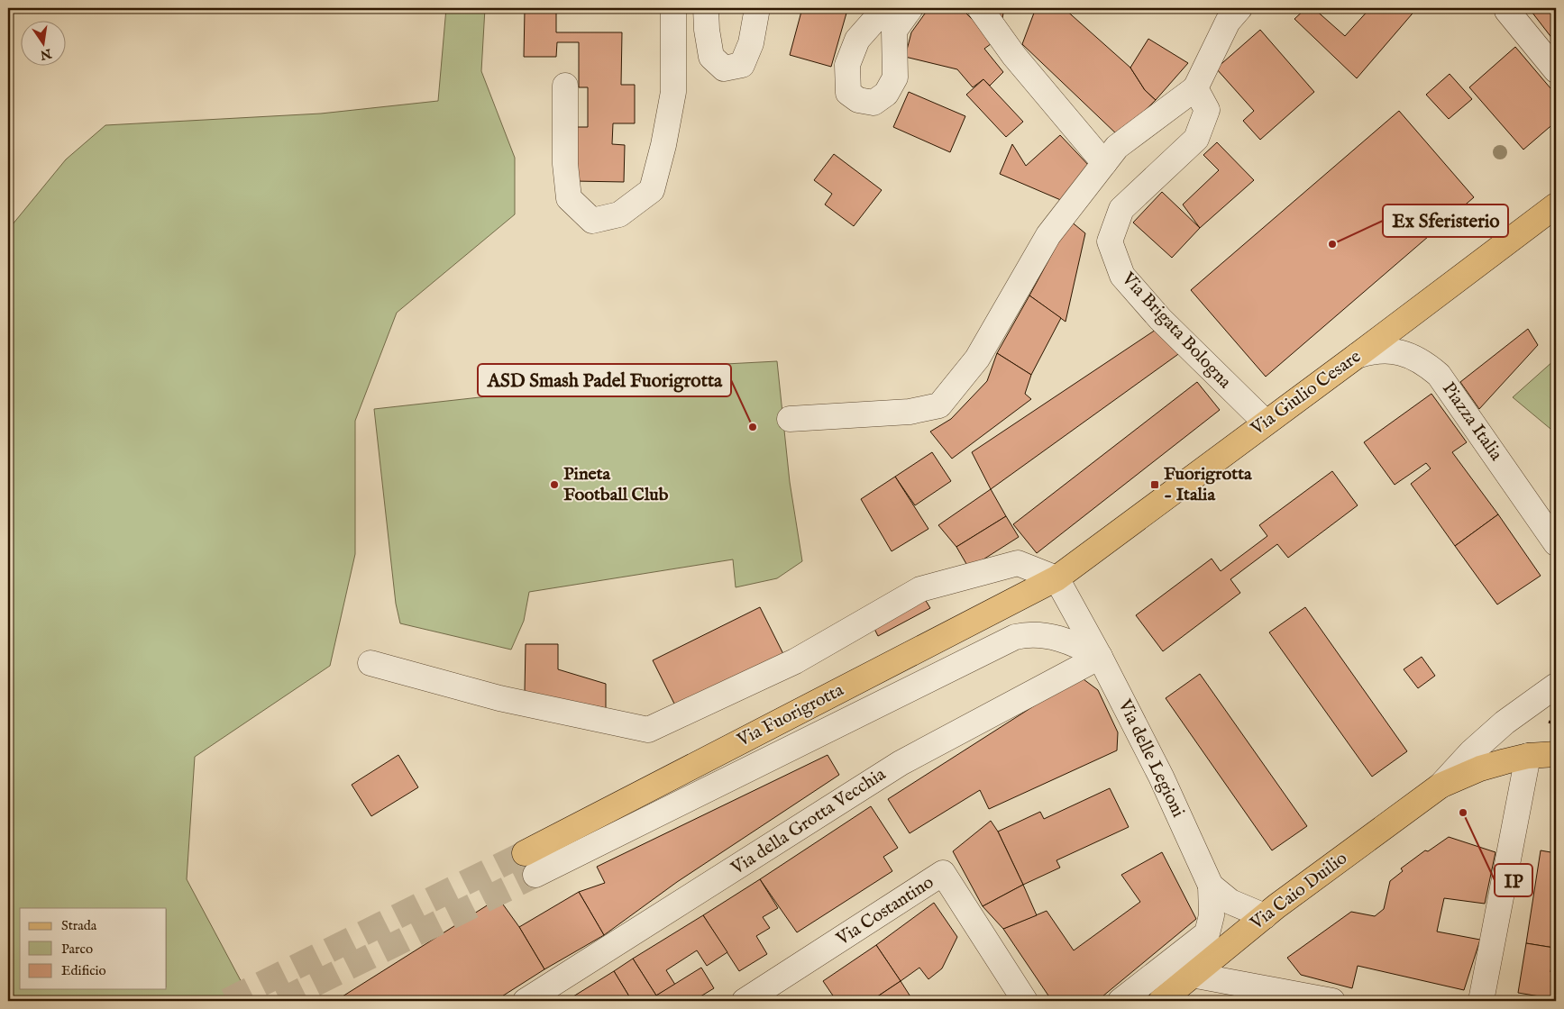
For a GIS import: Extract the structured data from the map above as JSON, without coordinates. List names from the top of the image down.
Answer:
{
  "streets": {
    "main road": ["Via Giulio Cesare", "Via Fuorigrotta", "Via Caio Duilio"],
    "street": [
      "Via Brigata Bologna",
      "Piazza Italia",
      "Via delle Legioni",
      "Via della Grotta Vecchia",
      "Via Costantino"
    ]
  },
  "crossings": [
    ["Via Brigata Bologna", "Via Giulio Cesare"],
    ["Via Giulio Cesare", "Piazza Italia"],
    ["Via Giulio Cesare", "Via Fuorigrotta"],
    ["Via Giulio Cesare", "Via delle Legioni"],
    ["Via Fuorigrotta", "Via delle Legioni"],
    ["Via delle Legioni", "Via della Grotta Vecchia"],
    ["Via delle Legioni", "Via Caio Duilio"]
  ],
  "places": {
    "other": [
      "Ex Sferisterio",
      "ASD Smash Padel Fuorigrotta",
      "Pineta Football Club",
      "IP"
    ],
    "transit": ["Fuorigrotta - Italia"]
  },
  "legend": ["Strada", "Parco", "Edificio"],
  "north": "bottom"
}
